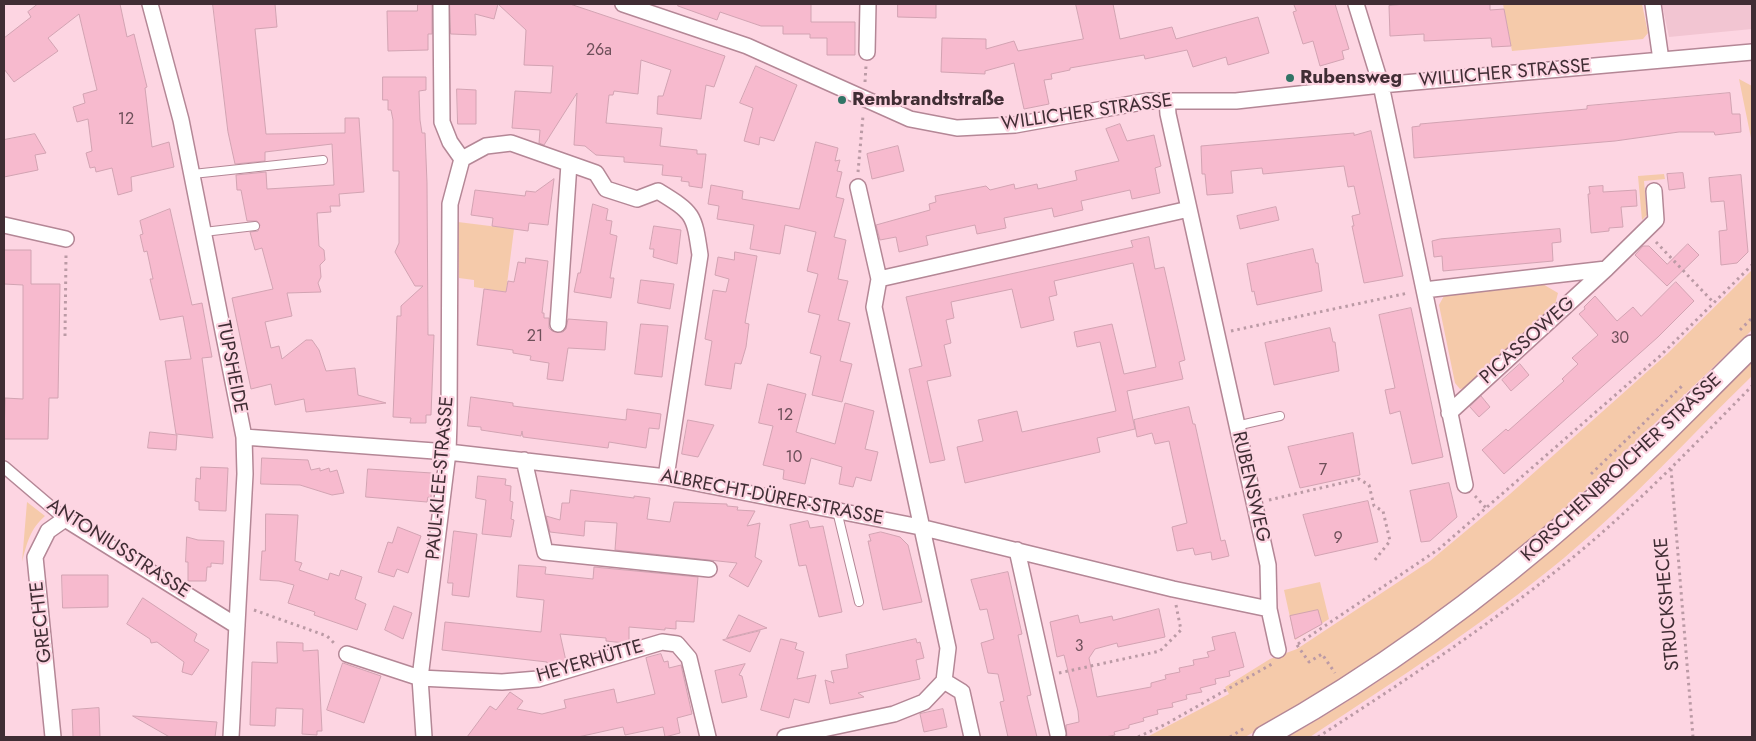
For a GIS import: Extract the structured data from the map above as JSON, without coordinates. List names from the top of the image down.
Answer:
{
  "streets": {
    "main road": ["KORSCHENBROICHER STRASSE"],
    "street": [
      "WILLICHER STRASSE",
      "PICASSOWEG",
      "TUPSHEIDE",
      "PAUL-KLEE-STRASSE",
      "RUBENSWEG",
      "ALBRECHT-DÜRER-STRASSE",
      "ANTONIUSSTRASSE",
      "GRECHTE",
      "HEYERHÜTTE"
    ],
    "path": ["STRUCKSHECKE"]
  },
  "crossings": [
    ["WILLICHER STRASSE", "RUBENSWEG"],
    ["TUPSHEIDE", "ALBRECHT-DÜRER-STRASSE"],
    ["TUPSHEIDE", "ANTONIUSSTRASSE"],
    ["PAUL-KLEE-STRASSE", "ALBRECHT-DÜRER-STRASSE"],
    ["PAUL-KLEE-STRASSE", "HEYERHÜTTE"],
    ["RUBENSWEG", "ALBRECHT-DÜRER-STRASSE"],
    ["ANTONIUSSTRASSE", "GRECHTE"]
  ],
  "places": ["Rubensweg", "Rembrandtstraße"],
  "house_numbers": [
    "26a",
    "12",
    "21",
    "30",
    "12",
    "10",
    "7",
    "9",
    "3"
  ]
}
